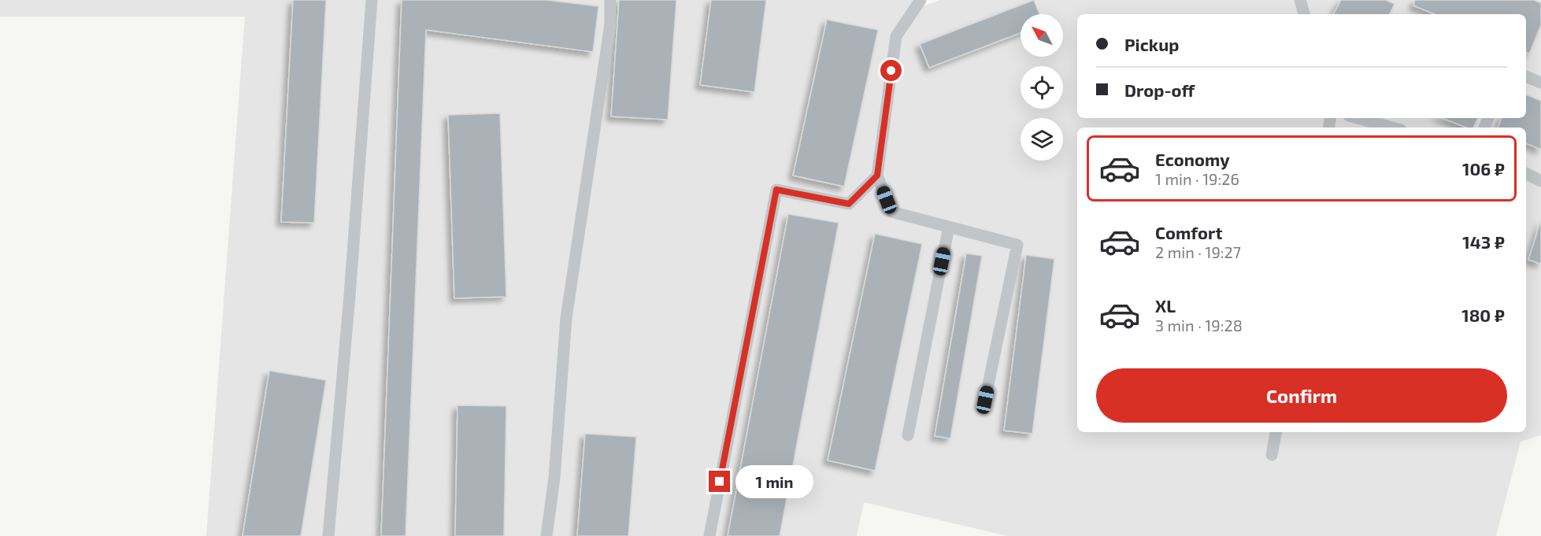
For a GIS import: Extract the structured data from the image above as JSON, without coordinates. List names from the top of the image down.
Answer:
{
  "north": "top left",
  "page": {
    "banner": ["Pickup", "Drop-off"],
    "list": [
      {
        "name": "Economy",
        "note": "1 min · 19:26",
        "value": "106 ₽"
      },
      {
        "name": "Comfort",
        "note": "2 min · 19:27",
        "value": "143 ₽"
      },
      {
        "name": "XL",
        "note": "3 min · 19:28",
        "value": "180 ₽"
      }
    ],
    "buttons": "Confirm",
    "bubble": "1 min"
  }
}
